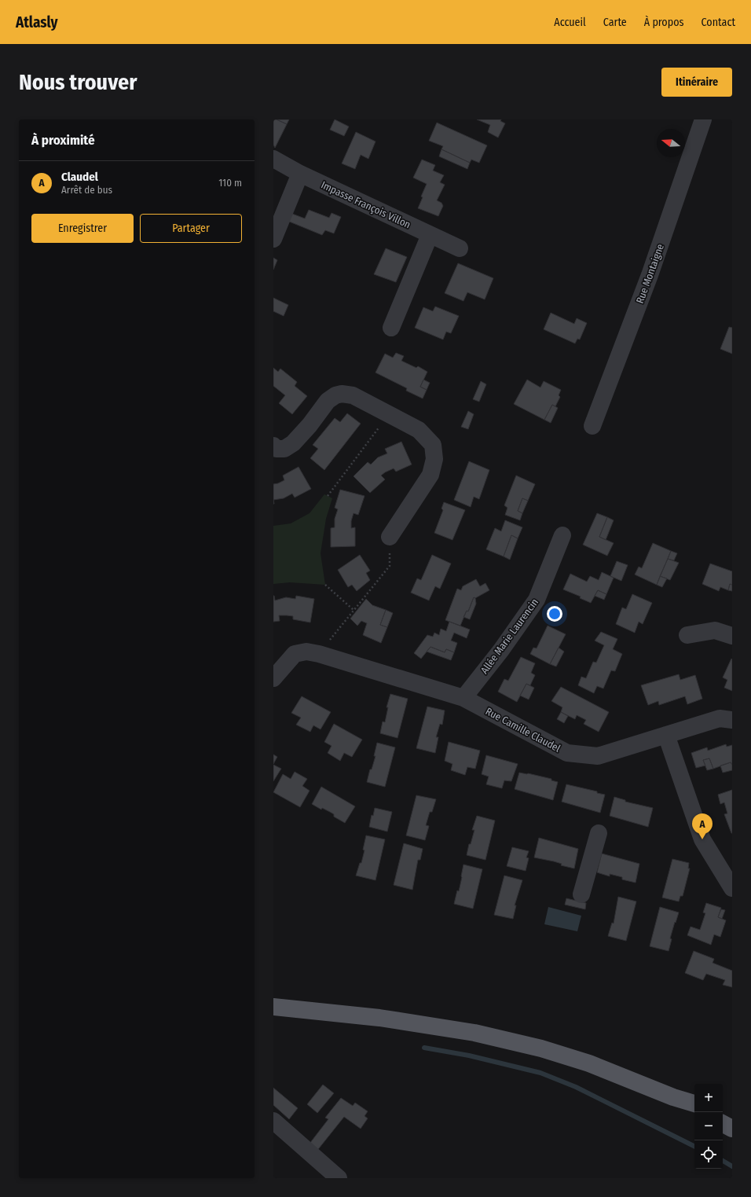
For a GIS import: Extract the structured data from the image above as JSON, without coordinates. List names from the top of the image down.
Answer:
{
  "streets": {
    "street": [
      "Impasse François Villon",
      "Rue Montaigne",
      "Allée Marie Laurencin",
      "Rue Camille Claudel"
    ]
  },
  "crossings": [
    ["Allée Marie Laurencin", "Rue Camille Claudel"]
  ],
  "north": "left",
  "page": {
    "header": "Atlasly",
    "nav": [
      "Accueil",
      "Carte",
      "À propos",
      "Contact"
    ],
    "buttons": [
      "Itinéraire",
      ["Enregistrer", "Partager"]
    ],
    "title": "Nous trouver",
    "heading": "À proximité",
    "list": [
      {
        "mark": "A",
        "name": "Claudel",
        "note": "Arrêt de bus",
        "value": "110 m"
      }
    ],
    "pins": "A",
    "map_buttons": ["+", "−"]
  }
}
